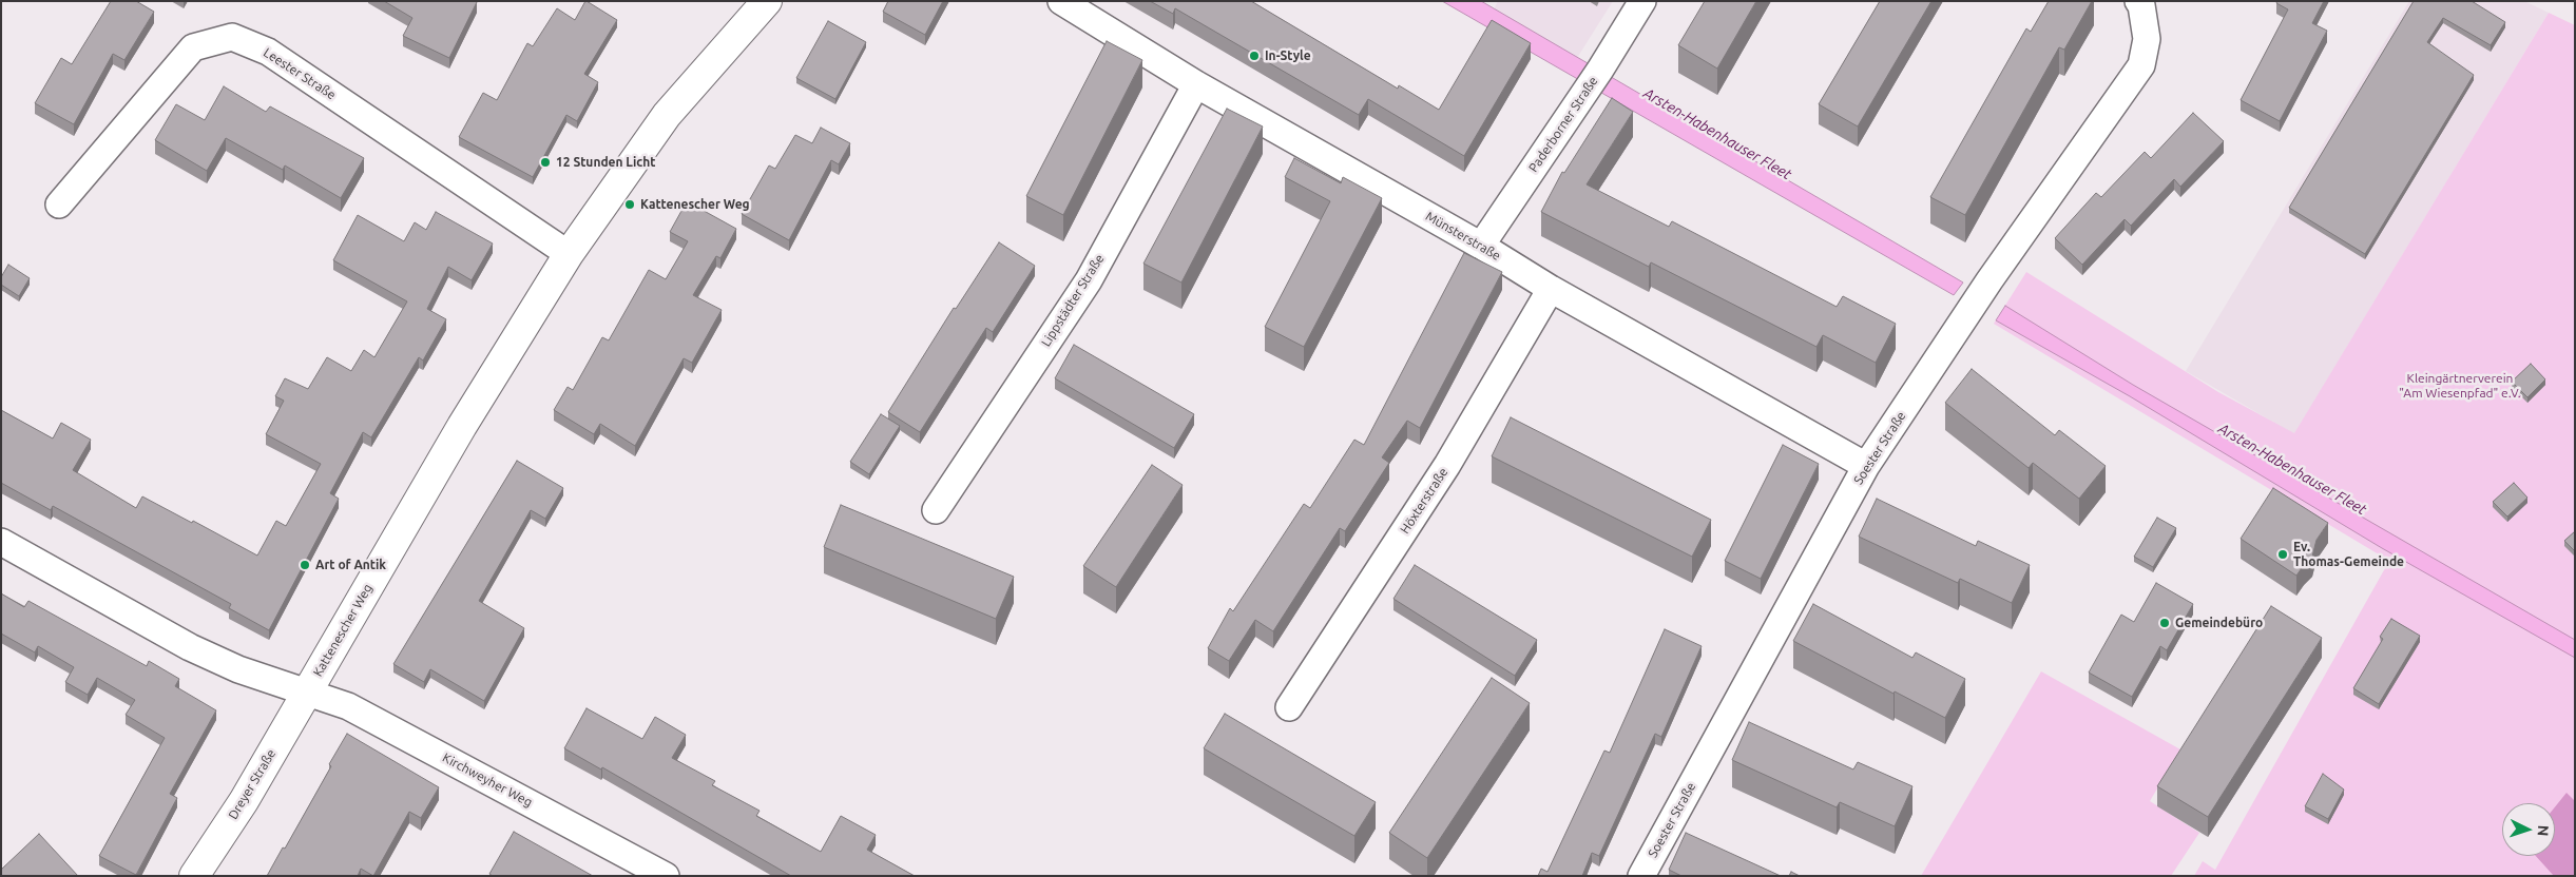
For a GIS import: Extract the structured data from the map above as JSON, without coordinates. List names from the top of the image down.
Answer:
{
  "streets": {
    "street": [
      "Leester Straße",
      "Paderborner Straße",
      "Münsterstraße",
      "Lippstädter Straße",
      "Soester Straße",
      "Höxterstraße",
      "Kattenescher Weg",
      "Kirchweyher Weg",
      "Dreyer Straße"
    ]
  },
  "crossings": [
    ["Leester Straße", "Kattenescher Weg"],
    ["Paderborner Straße", "Münsterstraße"],
    ["Münsterstraße", "Lippstädter Straße"],
    ["Münsterstraße", "Soester Straße"],
    ["Münsterstraße", "Höxterstraße"],
    ["Kattenescher Weg", "Kirchweyher Weg"],
    ["Kattenescher Weg", "Dreyer Straße"],
    ["Kirchweyher Weg", "Dreyer Straße"]
  ],
  "water": ["Arsten-Habenhauser Fleet"],
  "parks": ["Kleingärtnerverein \"Am Wiesenpfad\" e.V."],
  "places": [
    "In-Style",
    "12 Stunden Licht",
    "Kattenescher Weg",
    "Ev. Thomas-Gemeinde",
    "Art of Antik",
    "Gemeindebüro"
  ],
  "north": "right"
}
